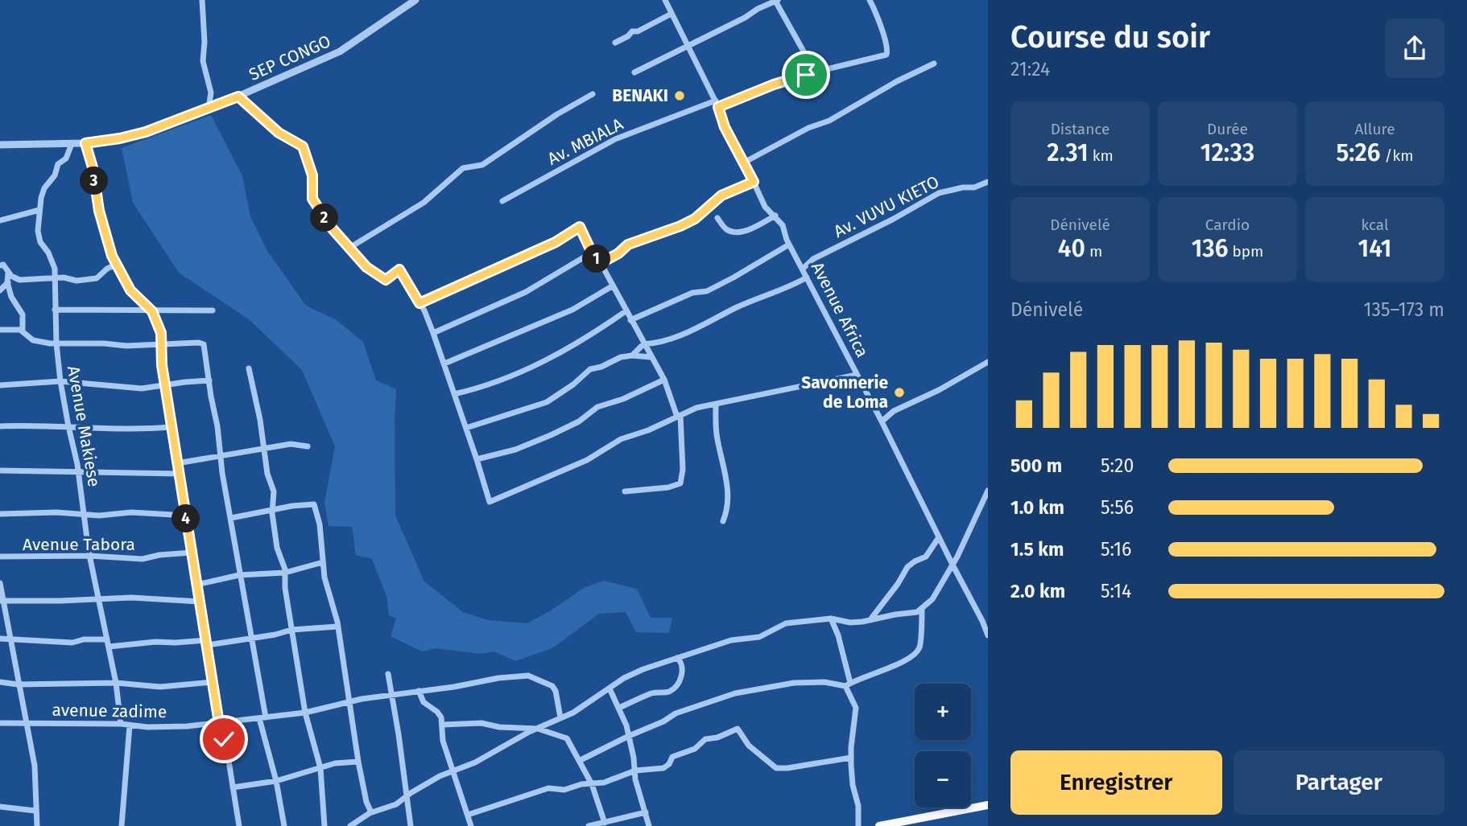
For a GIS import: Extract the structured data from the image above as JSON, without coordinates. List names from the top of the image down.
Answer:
{
  "streets": {
    "street": [
      "SEP CONGO",
      "Av. MBIALA",
      "Av. VUVU KIETO",
      "Avenue Africa",
      "Avenue Makiese",
      "Avenue Tabora",
      "avenue zadime"
    ]
  },
  "crossings": [
    ["SEP CONGO", "Avenue Makiese"],
    ["Av. MBIALA", "Avenue Africa"],
    ["Av. VUVU KIETO", "Avenue Africa"],
    ["Avenue Makiese", "Avenue Tabora"],
    ["Avenue Makiese", "avenue zadime"]
  ],
  "places": ["BENAKI", "Savonnerie de Loma"],
  "page": {
    "heading": ["Course du soir", "21:24"],
    "stats": [
      ["Distance", "2.31 km"],
      ["Durée", "12:33"],
      ["Allure", "5:26 /km"],
      ["Dénivelé", "40 m"],
      ["Cardio", "136 bpm"],
      ["kcal", "141"]
    ],
    "pins": [
      "3",
      "2",
      "1",
      "4"
    ],
    "chart": ["Dénivelé", "135–173 m"],
    "list": [
      {
        "name": "500 m",
        "note": "5:20"
      },
      {
        "name": "1.0 km",
        "note": "5:56"
      },
      {
        "name": "1.5 km",
        "note": "5:16"
      },
      {
        "name": "2.0 km",
        "note": "5:14"
      }
    ],
    "map_buttons": ["+", "−"],
    "buttons": ["Enregistrer", "Partager"]
  }
}
